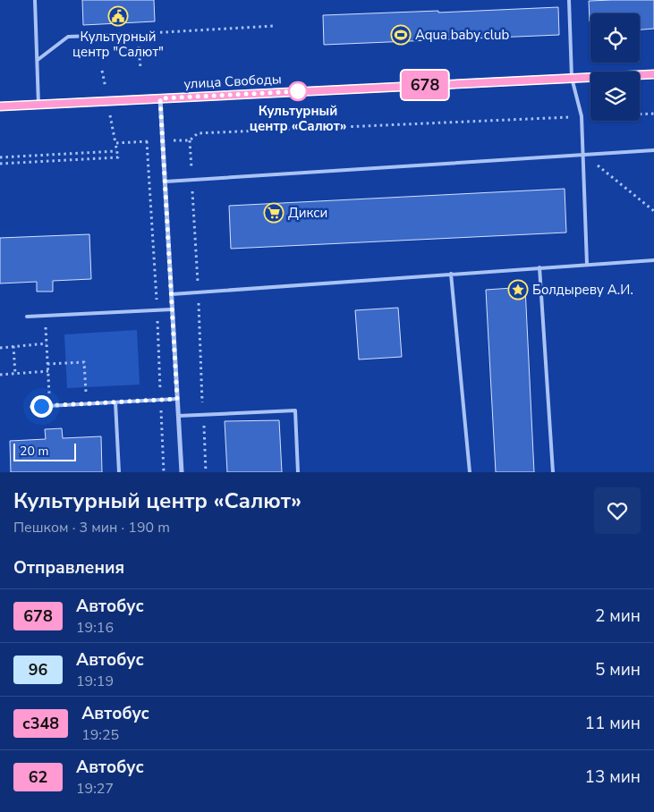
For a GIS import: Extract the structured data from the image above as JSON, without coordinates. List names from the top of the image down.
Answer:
{
  "streets": {
    "main road": ["улица Свободы"]
  },
  "places": {
    "public building": ["Культурный центр \"Салют\""],
    "sports": ["Aqua baby club"],
    "other": ["Культурный центр «Салют»"],
    "supermarket": ["Дикси"],
    "place": ["Болдыреву А.И."]
  },
  "lines": ["bus line 678"],
  "scale_bar": "20 m",
  "page": {
    "on_map": "678",
    "scale": "20 m",
    "heading": [
      ["Культурный центр «Салют»", "Пешком · 3 мин · 190 m"],
      "Отправления"
    ],
    "list": [
      {
        "mark": "678",
        "name": "Автобус",
        "note": "19:16",
        "value": "2 мин"
      },
      {
        "mark": "96",
        "name": "Автобус",
        "note": "19:19",
        "value": "5 мин"
      },
      {
        "mark": "с348",
        "name": "Автобус",
        "note": "19:25",
        "value": "11 мин"
      },
      {
        "mark": "62",
        "name": "Автобус",
        "note": "19:27",
        "value": "13 мин"
      }
    ]
  }
}
